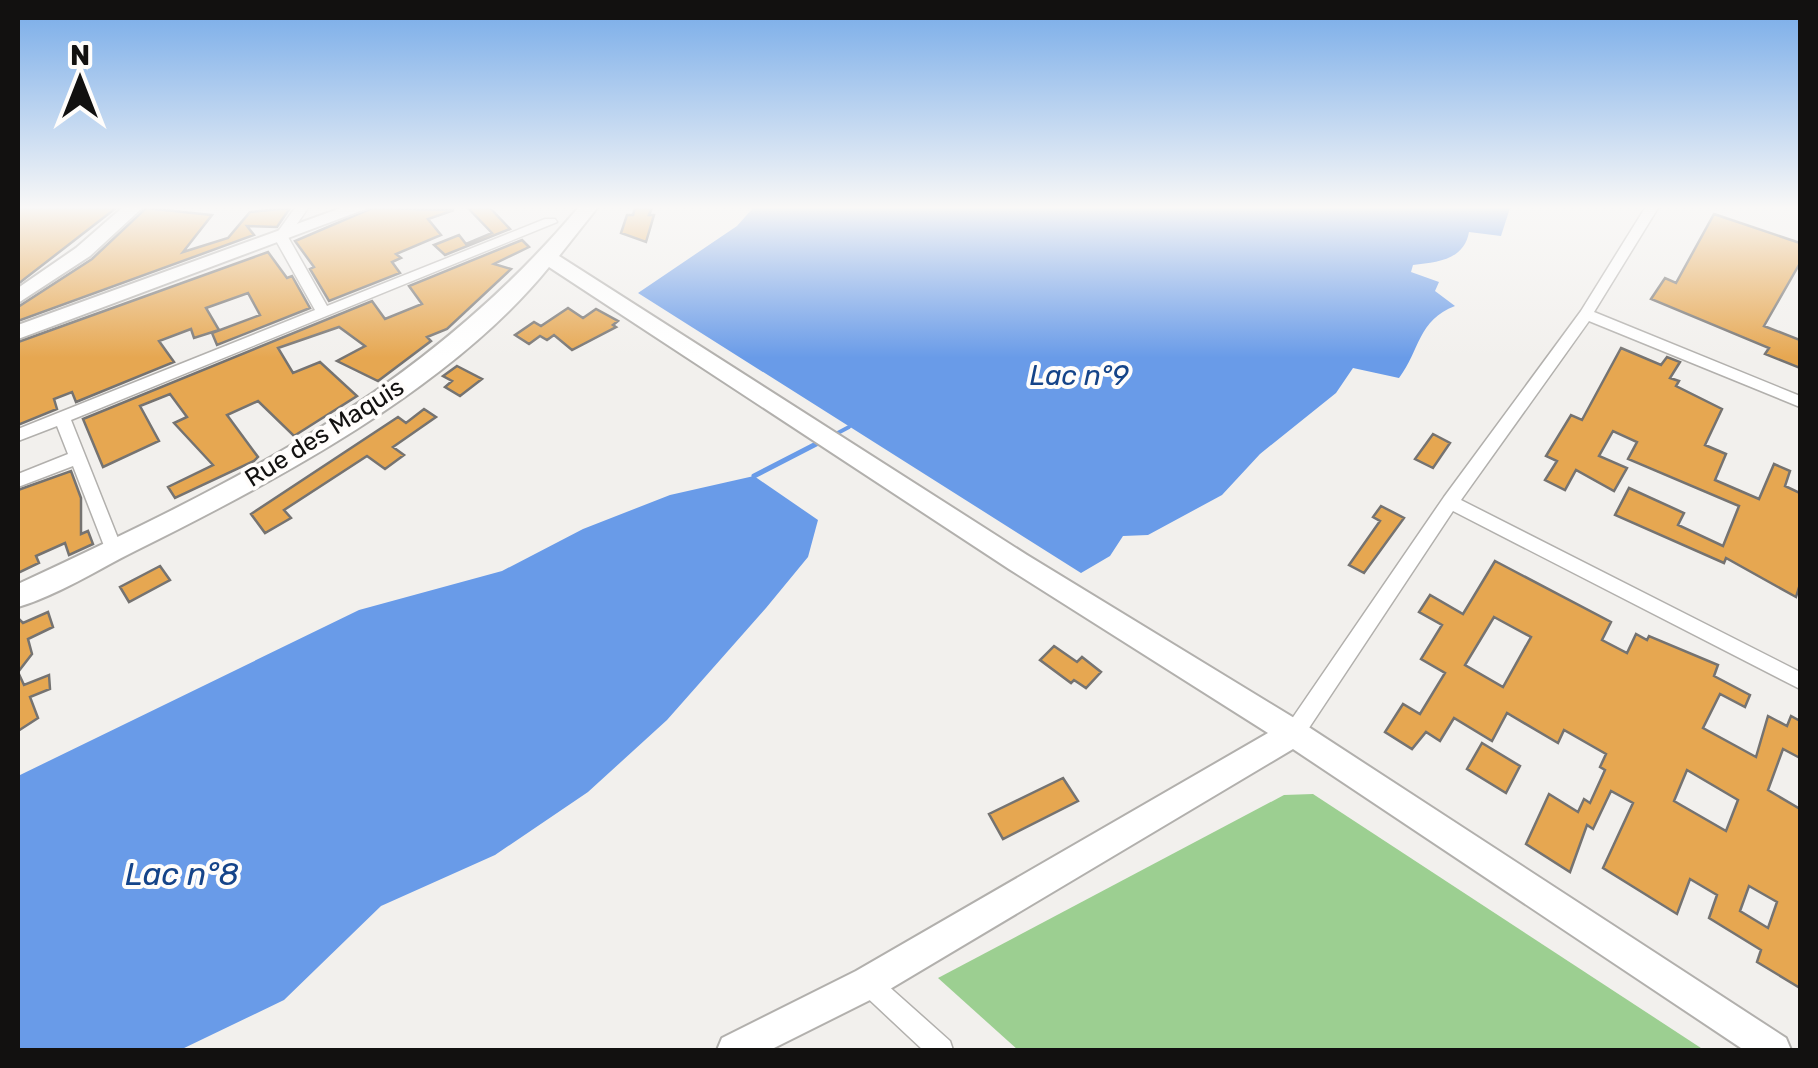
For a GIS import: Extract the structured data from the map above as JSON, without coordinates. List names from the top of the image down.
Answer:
{
  "streets": {
    "street": ["Rue des Maquis"]
  },
  "water": ["Lac n°9", "Lac n°8"],
  "north": "top"
}
